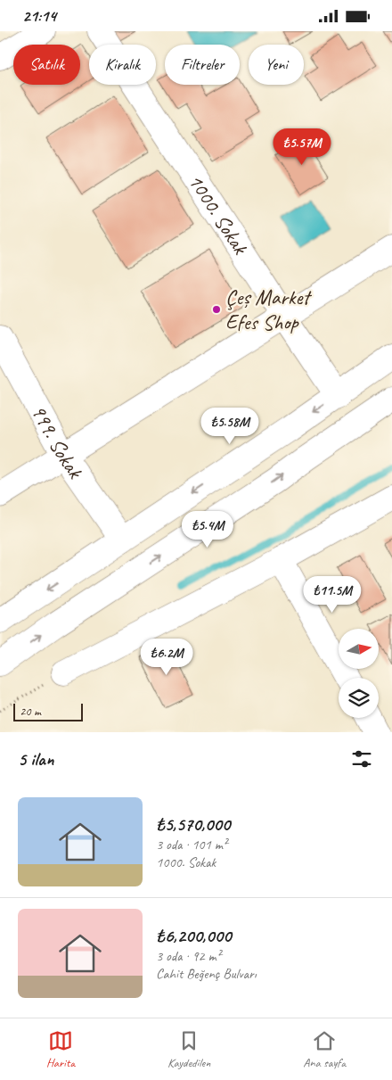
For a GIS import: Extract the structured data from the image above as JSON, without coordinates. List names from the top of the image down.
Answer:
{
  "streets": {
    "street": ["1000. Sokak", "999. Sokak"]
  },
  "places": ["Çeș Market Efes Shop"],
  "scale_bar": "20 m",
  "north": "right",
  "page": {
    "status": "21:14",
    "chip": [
      "Satılık",
      "Kiralık",
      "Filtreler",
      "Yeni"
    ],
    "price": [
      "₺5.57M",
      "₺5.58M",
      "₺5.4M",
      "₺11.5M",
      "₺6.2M"
    ],
    "scale": "20 m",
    "heading": "5 ilan",
    "list": [
      {
        "name": "₺5,570,000",
        "note": "3 oda · 101 m² · 1000. Sokak"
      },
      {
        "name": "₺6,200,000",
        "note": "3 oda · 92 m² · Cahit Beğenç Bulvarı"
      }
    ],
    "tabs": ["Harita", "Kaydedilen", "Ana sayfa"]
  }
}
